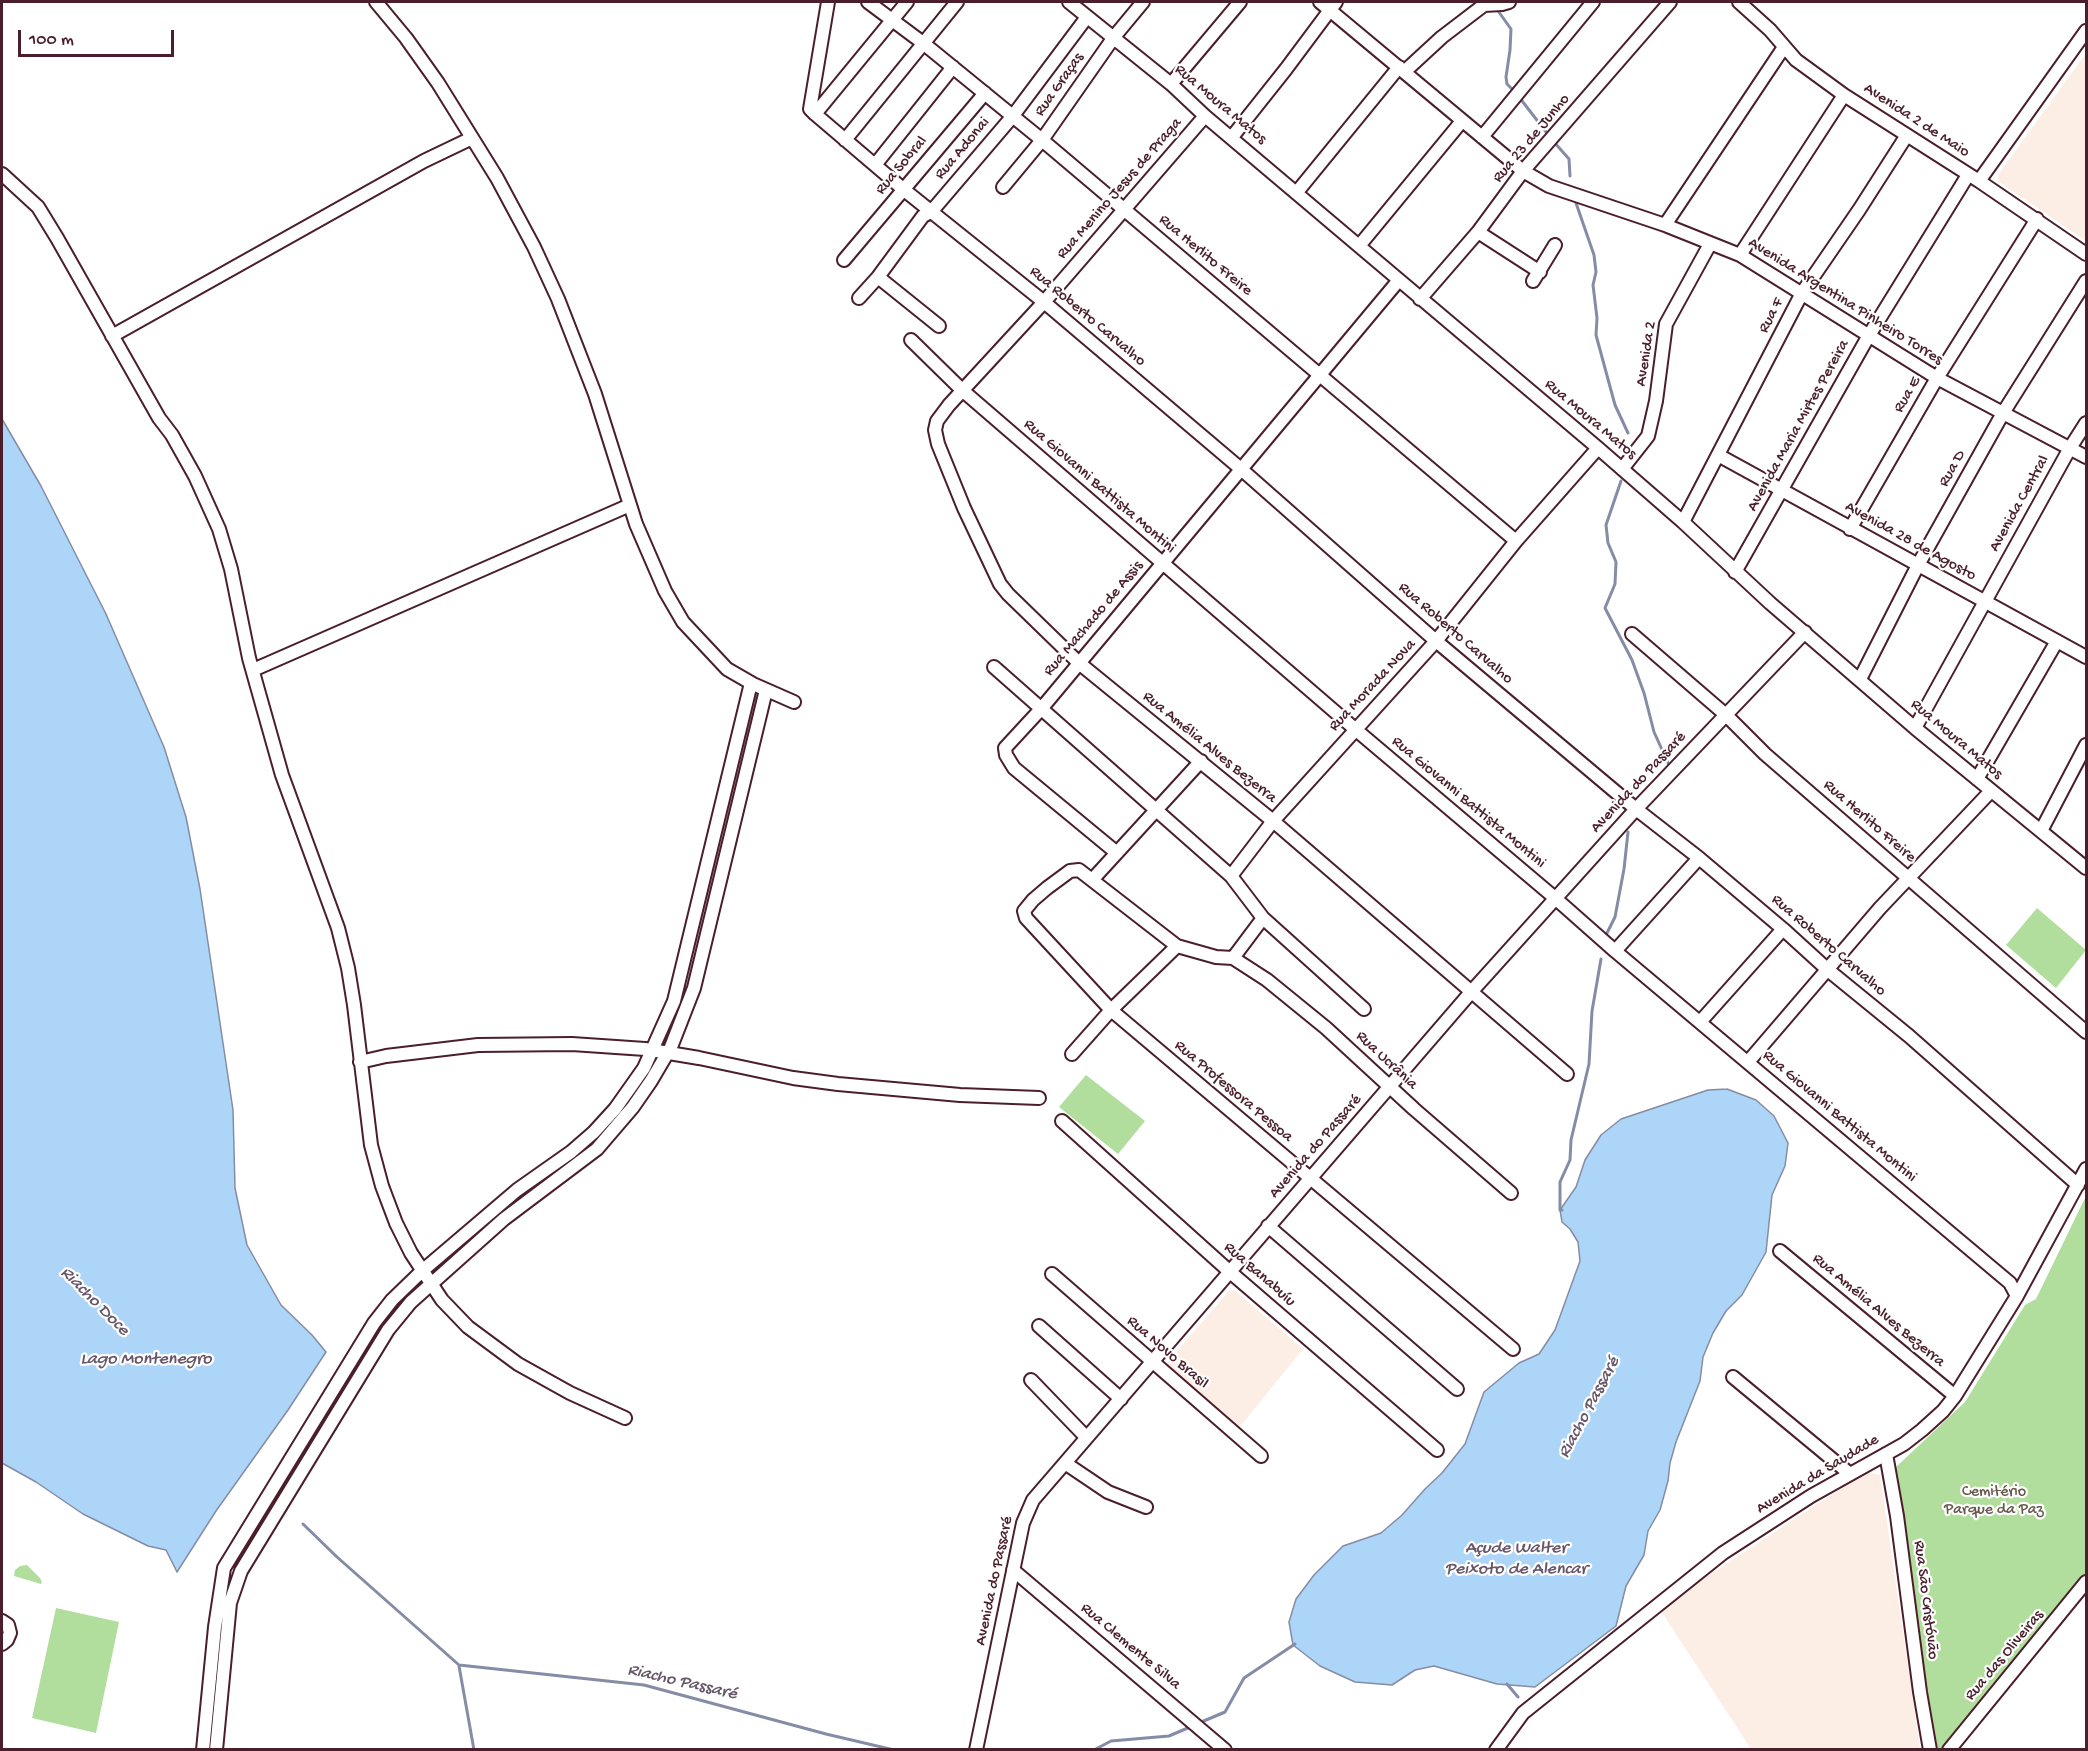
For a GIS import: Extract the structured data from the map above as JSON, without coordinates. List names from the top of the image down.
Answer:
{
  "streets": {
    "street": [
      "Rua Graças",
      "Rua Moura Matos",
      "Avenida 2 de Maio",
      "Rua 23 de Junho",
      "Rua Adonai",
      "Rua Sobral",
      "Rua Menino Jesus de Praga",
      "Rua Herlito Freire",
      "Avenida Argentina Pinheiro Torres",
      "Rua F",
      "Rua Roberto Carvalho",
      "Avenida 2",
      "Rua E",
      "Avenida Maria Mirtes Pereira",
      "Rua D",
      "Rua Giovanni Battista Montini",
      "Avenida Central",
      "Avenida 28 de Agosto",
      "Rua Machado de Assis",
      "Rua Morada Nova",
      "Rua Amélia Alves Bezerra",
      "Avenida do Passaré",
      "Rua Ucrânia",
      "Rua Professora Pessoa",
      "Rua Banabuíu",
      "Rua Novo Brasil",
      "Avenida da Saudade",
      "Rua São Cristóvão",
      "Rua Clemente Silva",
      "Rua das Oliveiras"
    ]
  },
  "crossings": [
    ["Rua Graças", "Rua Moura Matos"],
    ["Rua Graças", "Rua Herlito Freire"],
    ["Rua Moura Matos", "Rua 23 de Junho"],
    ["Rua Moura Matos", "Rua Adonai"],
    ["Rua Moura Matos", "Rua Menino Jesus de Praga"],
    ["Rua Moura Matos", "Rua F"],
    ["Rua Moura Matos", "Avenida 2"],
    ["Rua Moura Matos", "Avenida Maria Mirtes Pereira"],
    ["Rua Moura Matos", "Rua D"],
    ["Rua Moura Matos", "Avenida Central"],
    ["Rua Moura Matos", "Rua Machado de Assis"],
    ["Rua Moura Matos", "Rua Morada Nova"],
    ["Rua Moura Matos", "Avenida do Passaré"],
    ["Avenida 2 de Maio", "Rua F"],
    ["Avenida 2 de Maio", "Rua E"],
    ["Avenida 2 de Maio", "Avenida Maria Mirtes Pereira"],
    ["Rua 23 de Junho", "Avenida Argentina Pinheiro Torres"],
    ["Rua Adonai", "Rua Herlito Freire"],
    ["Rua Adonai", "Rua Roberto Carvalho"],
    ["Rua Sobral", "Rua Herlito Freire"],
    ["Rua Sobral", "Rua Roberto Carvalho"],
    ["Rua Menino Jesus de Praga", "Rua Herlito Freire"],
    ["Rua Menino Jesus de Praga", "Rua Roberto Carvalho"],
    ["Rua Menino Jesus de Praga", "Rua Giovanni Battista Montini"],
    ["Rua Menino Jesus de Praga", "Rua Amélia Alves Bezerra"],
    ["Rua Herlito Freire", "Rua Machado de Assis"],
    ["Rua Herlito Freire", "Rua Morada Nova"],
    ["Rua Herlito Freire", "Avenida do Passaré"],
    ["Avenida Argentina Pinheiro Torres", "Rua F"],
    ["Avenida Argentina Pinheiro Torres", "Avenida 2"],
    ["Avenida Argentina Pinheiro Torres", "Rua E"],
    ["Avenida Argentina Pinheiro Torres", "Avenida Maria Mirtes Pereira"],
    ["Avenida Argentina Pinheiro Torres", "Rua D"],
    ["Avenida Argentina Pinheiro Torres", "Avenida Central"],
    ["Rua F", "Avenida 28 de Agosto"],
    ["Rua Roberto Carvalho", "Rua Machado de Assis"],
    ["Rua Roberto Carvalho", "Rua Morada Nova"],
    ["Rua Roberto Carvalho", "Avenida do Passaré"],
    ["Rua Roberto Carvalho", "Avenida da Saudade"],
    ["Rua E", "Avenida 28 de Agosto"],
    ["Avenida Maria Mirtes Pereira", "Avenida 28 de Agosto"],
    ["Rua D", "Avenida 28 de Agosto"],
    ["Rua Giovanni Battista Montini", "Rua Machado de Assis"],
    ["Rua Giovanni Battista Montini", "Rua Morada Nova"],
    ["Rua Giovanni Battista Montini", "Rua Amélia Alves Bezerra"],
    ["Rua Giovanni Battista Montini", "Avenida do Passaré"],
    ["Rua Giovanni Battista Montini", "Avenida da Saudade"],
    ["Avenida Central", "Avenida 28 de Agosto"],
    ["Rua Machado de Assis", "Rua Amélia Alves Bezerra"],
    ["Rua Morada Nova", "Rua Amélia Alves Bezerra"],
    ["Rua Amélia Alves Bezerra", "Avenida do Passaré"],
    ["Rua Amélia Alves Bezerra", "Avenida da Saudade"],
    ["Avenida do Passaré", "Rua Ucrânia"],
    ["Avenida do Passaré", "Rua Professora Pessoa"],
    ["Avenida do Passaré", "Rua Banabuíu"],
    ["Avenida do Passaré", "Rua Novo Brasil"],
    ["Avenida do Passaré", "Rua Clemente Silva"],
    ["Avenida da Saudade", "Rua São Cristóvão"]
  ],
  "water": [
    "Riacho Doce",
    "Lago Montenegro",
    "Riacho Passaré",
    "Açude Walter Peixoto de Alencar"
  ],
  "parks": ["Cemitério Parque da Paz"],
  "scale_bar": "100 m"
}
